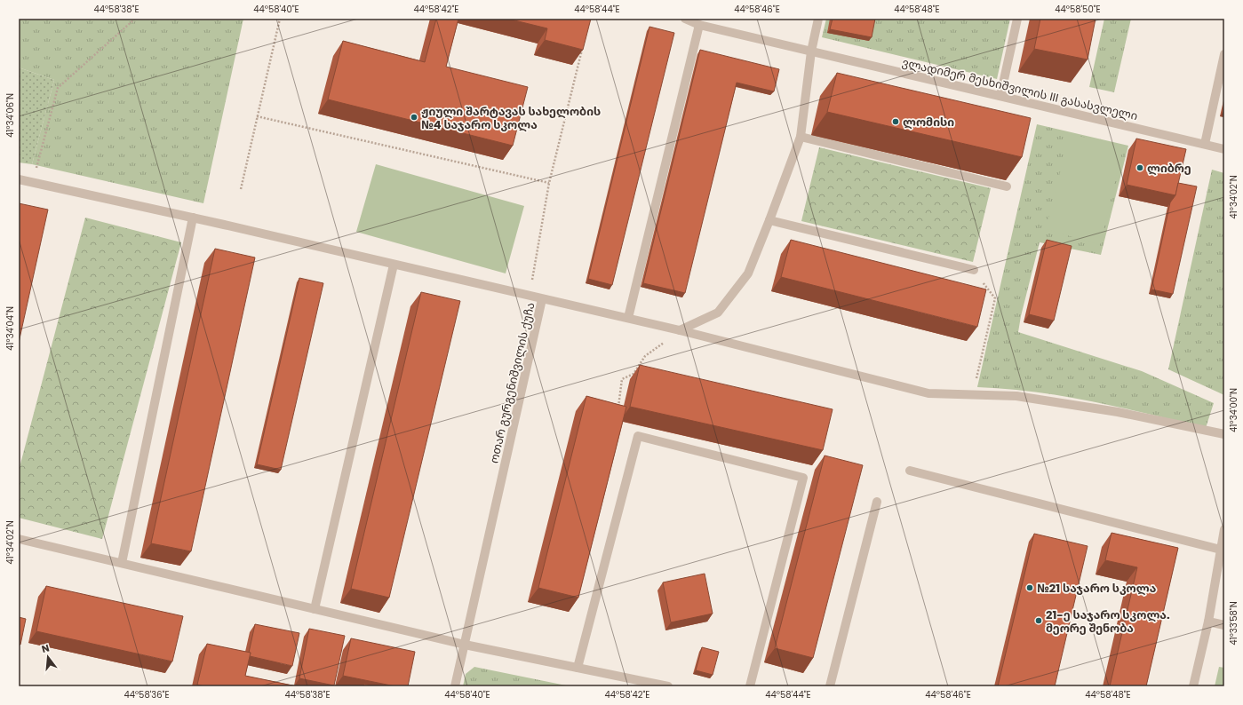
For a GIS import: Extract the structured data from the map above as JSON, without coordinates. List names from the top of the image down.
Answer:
{
  "streets": {
    "street": ["ვლადიმერ მესხიშვილის III გასასვლელი", "ოთარ გურგენიშვილის ქუჩა"]
  },
  "places": [
    "ჟიული შარტავას სახელობის №4 საჯარო სკოლა",
    "ლომისი",
    "ლიბრე",
    "№21 საჯარო სკოლა",
    "21-ე საჯარო სკოლა. მეორე შენობა"
  ],
  "north": "top",
  "coordinates": [
    "44°58'38\"E",
    "44°58'40\"E",
    "44°58'42\"E",
    "44°58'44\"E",
    "44°58'46\"E",
    "44°58'48\"E",
    "44°58'50\"E",
    "41°34'06\"N",
    "41°34'02\"N",
    "41°34'04\"N",
    "41°34'00\"N",
    "41°33'58\"N",
    "44°58'36\"E"
  ]
}
